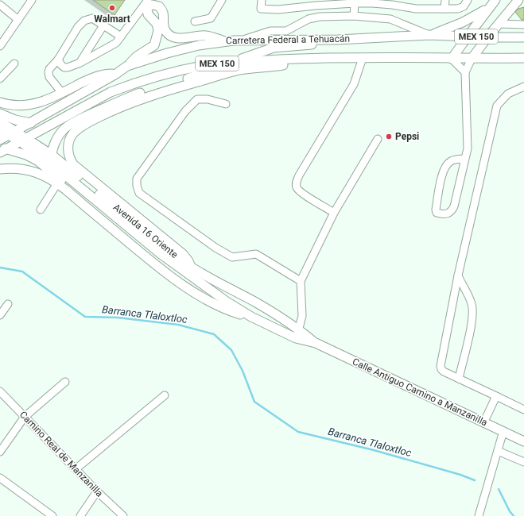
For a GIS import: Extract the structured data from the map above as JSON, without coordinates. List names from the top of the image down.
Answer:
{
  "streets": {
    "main road": [
      "MEX 150",
      "Carretera Federal a Tehuacán",
      "Avenida 16 Oriente",
      "Calle Antiguo Camino a Manzanilla"
    ],
    "street": ["Camino Real de Manzanilla"]
  },
  "crossings": [
    ["MEX 150", "Carretera Federal a Tehuacán"],
    ["MEX 150", "Avenida 16 Oriente"],
    ["Carretera Federal a Tehuacán", "Avenida 16 Oriente"],
    ["Avenida 16 Oriente", "Calle Antiguo Camino a Manzanilla"]
  ],
  "water": ["Barranca Tlaloxtloc"],
  "places": ["Walmart", "Pepsi"]
}
